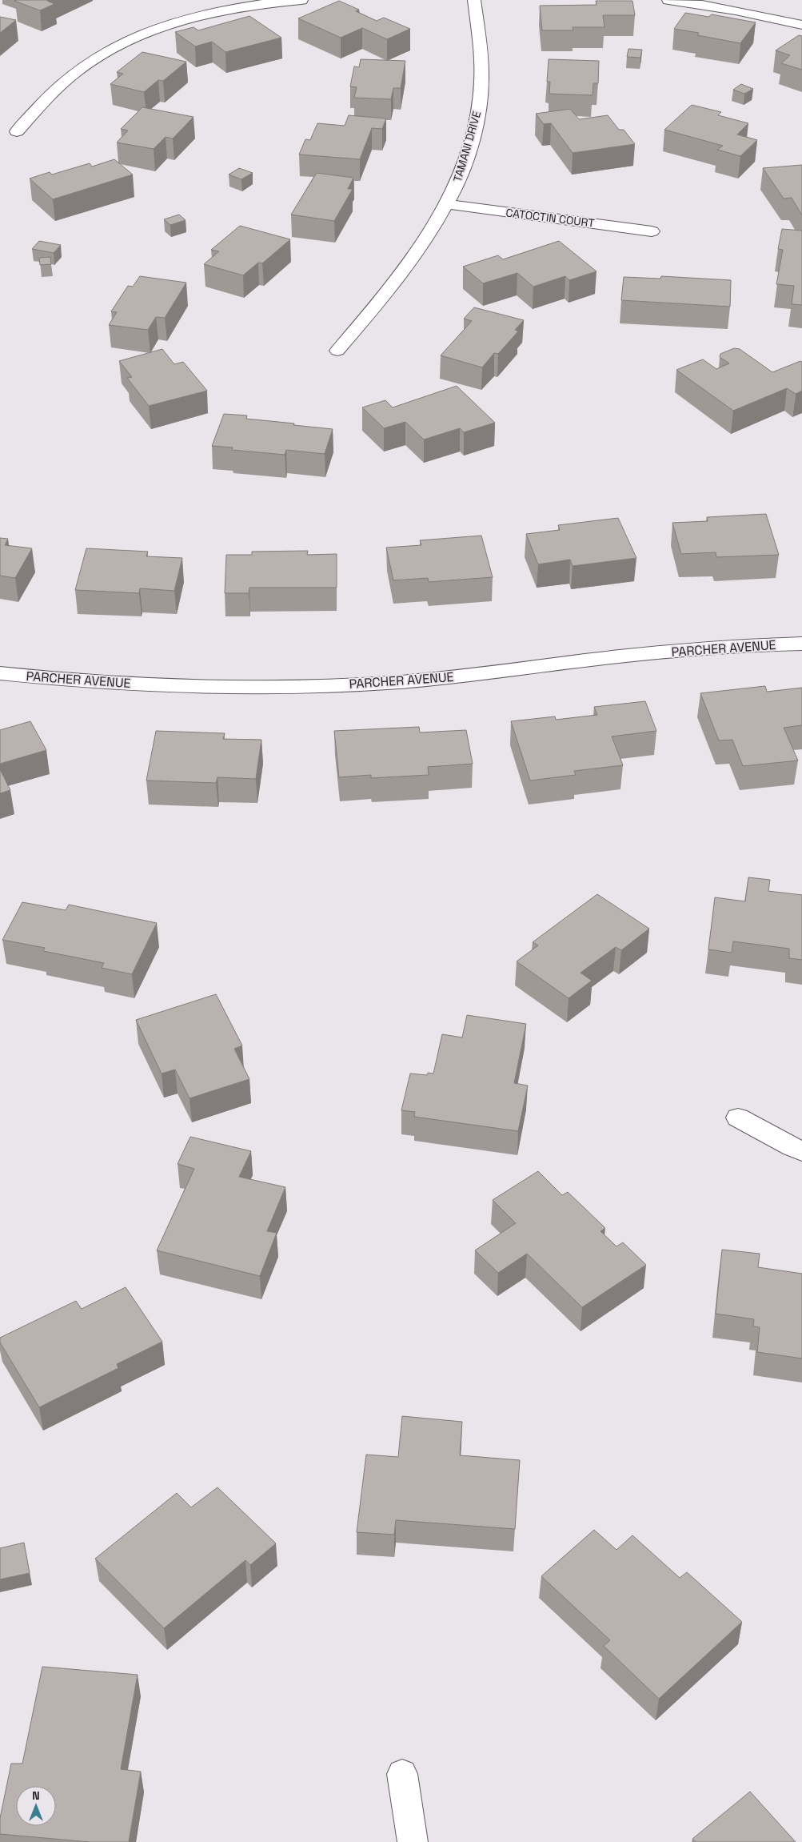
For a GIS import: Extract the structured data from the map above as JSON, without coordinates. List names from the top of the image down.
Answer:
{
  "streets": {
    "street": ["TAMANI DRIVE", "CATOCTIN COURT", "PARCHER AVENUE"]
  },
  "crossings": [
    ["TAMANI DRIVE", "CATOCTIN COURT"]
  ],
  "north": "top"
}
